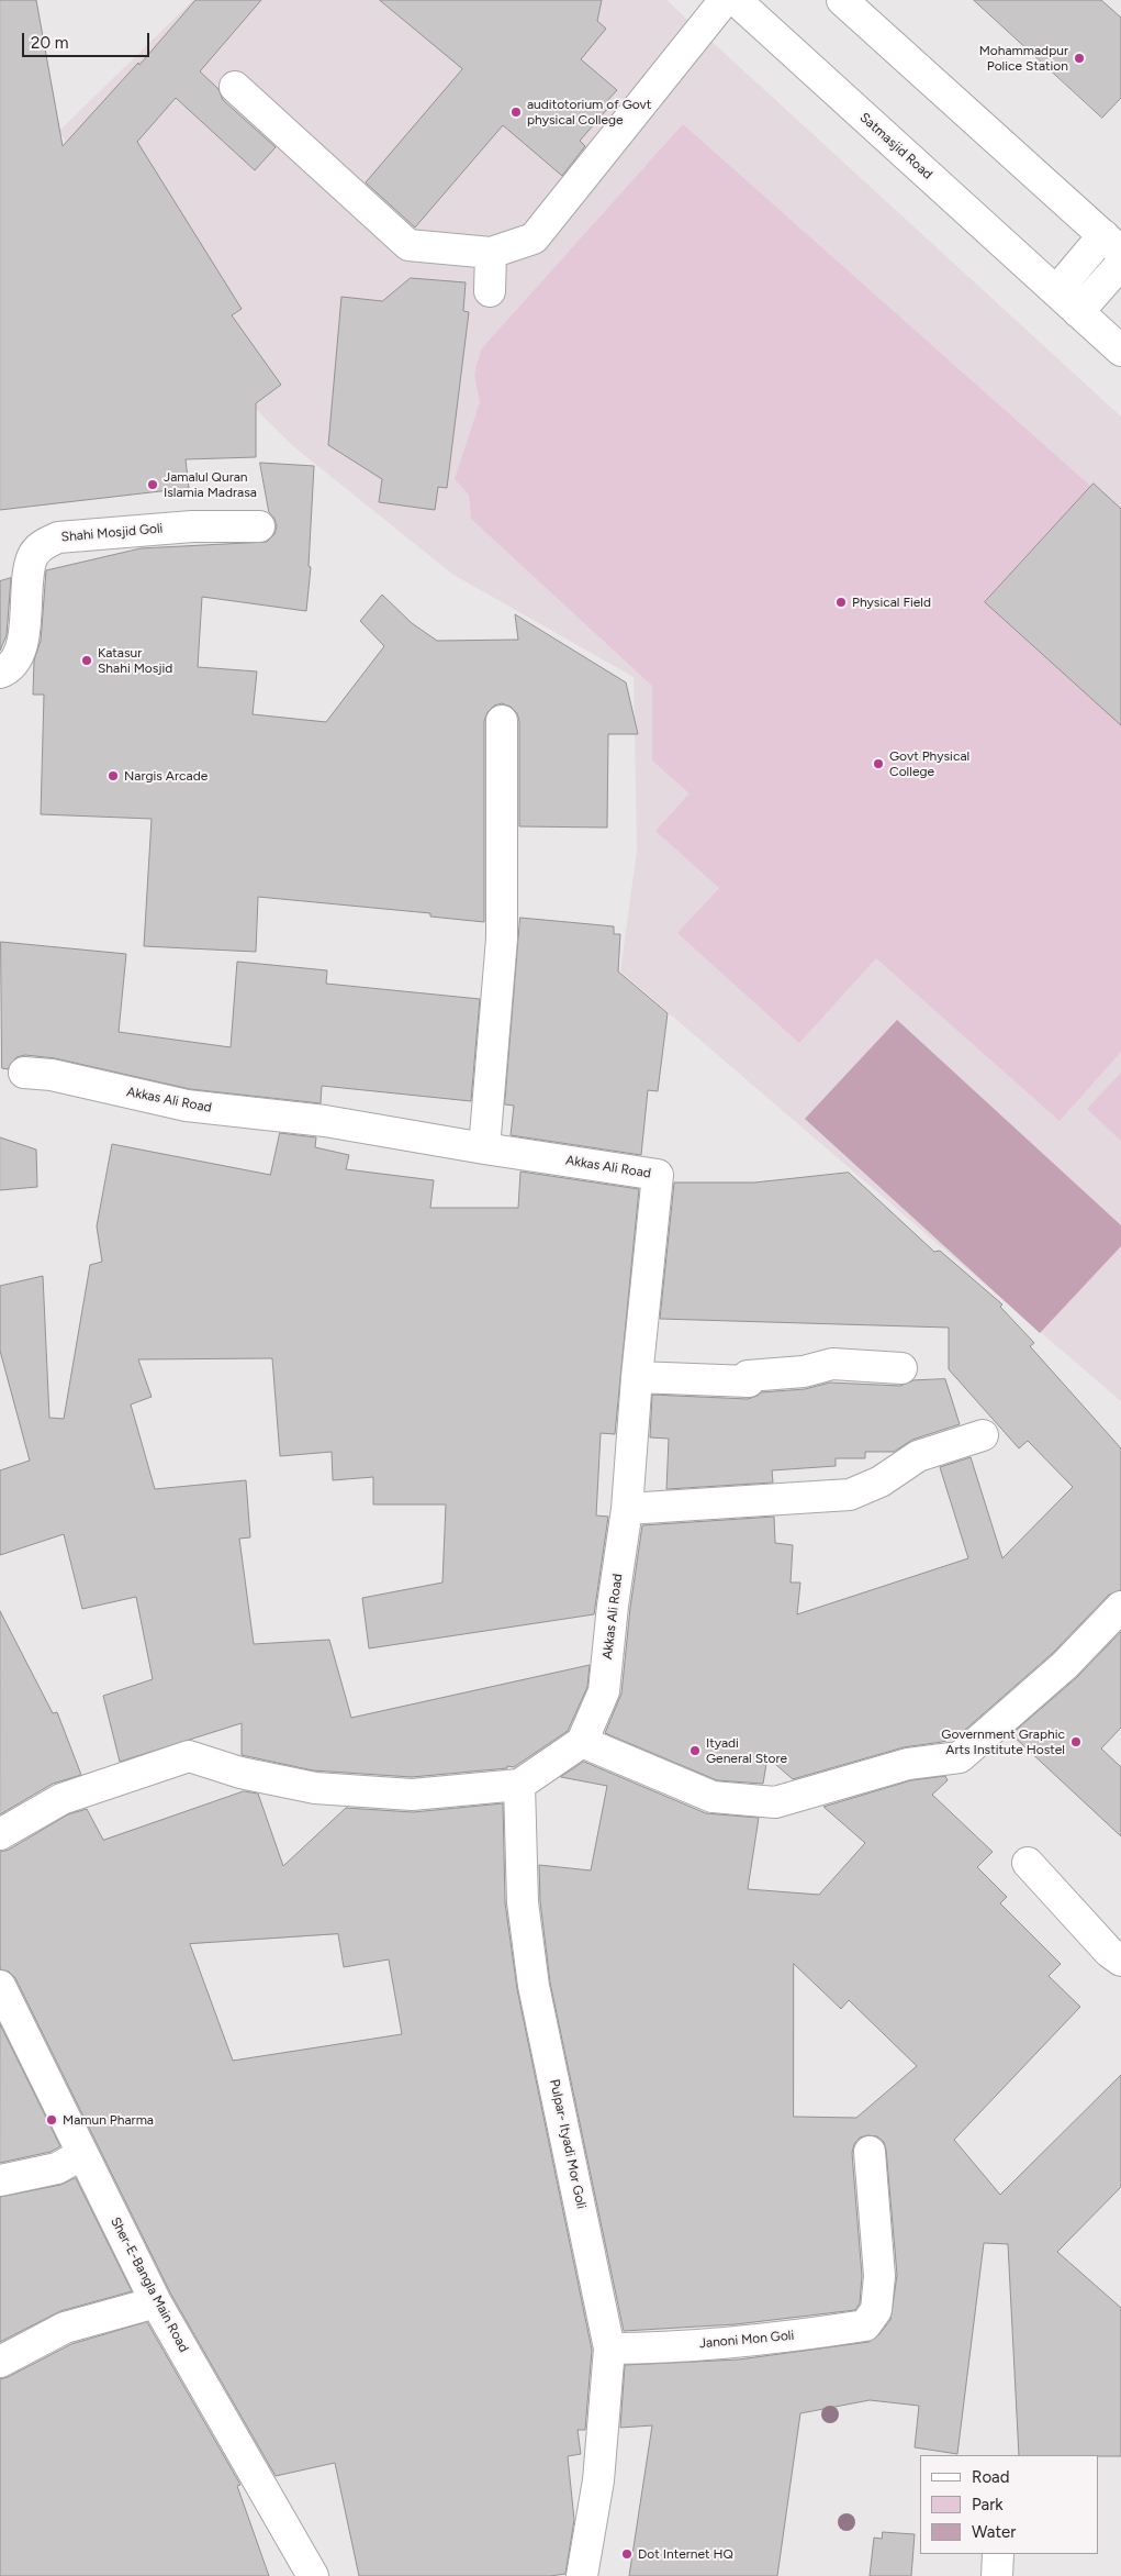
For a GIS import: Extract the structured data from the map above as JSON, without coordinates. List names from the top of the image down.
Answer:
{
  "streets": {
    "street": [
      "Satmasjid Road",
      "Shahi Mosjid Goli",
      "Akkas Ali Road",
      "Pulpar- Ityadi Mor Goli",
      "Sher-E-Bangla Main Road",
      "Janoni Mon Goli"
    ]
  },
  "crossings": [
    ["Pulpar- Ityadi Mor Goli", "Janoni Mon Goli"]
  ],
  "places": [
    "Mohammadpur Police Station",
    "auditotorium of Govt physical College",
    "Jamalul Quran Islamia Madrasa",
    "Physical Field",
    "Katasur Shahi Mosjid",
    "Govt Physical College",
    "Nargis Arcade",
    "Government Graphic Arts Institute Hostel",
    "Ityadi General Store",
    "Mamun Pharma",
    "Dot Internet HQ"
  ],
  "legend": ["Road", "Park", "Water"],
  "scale_bar": "20 m"
}
